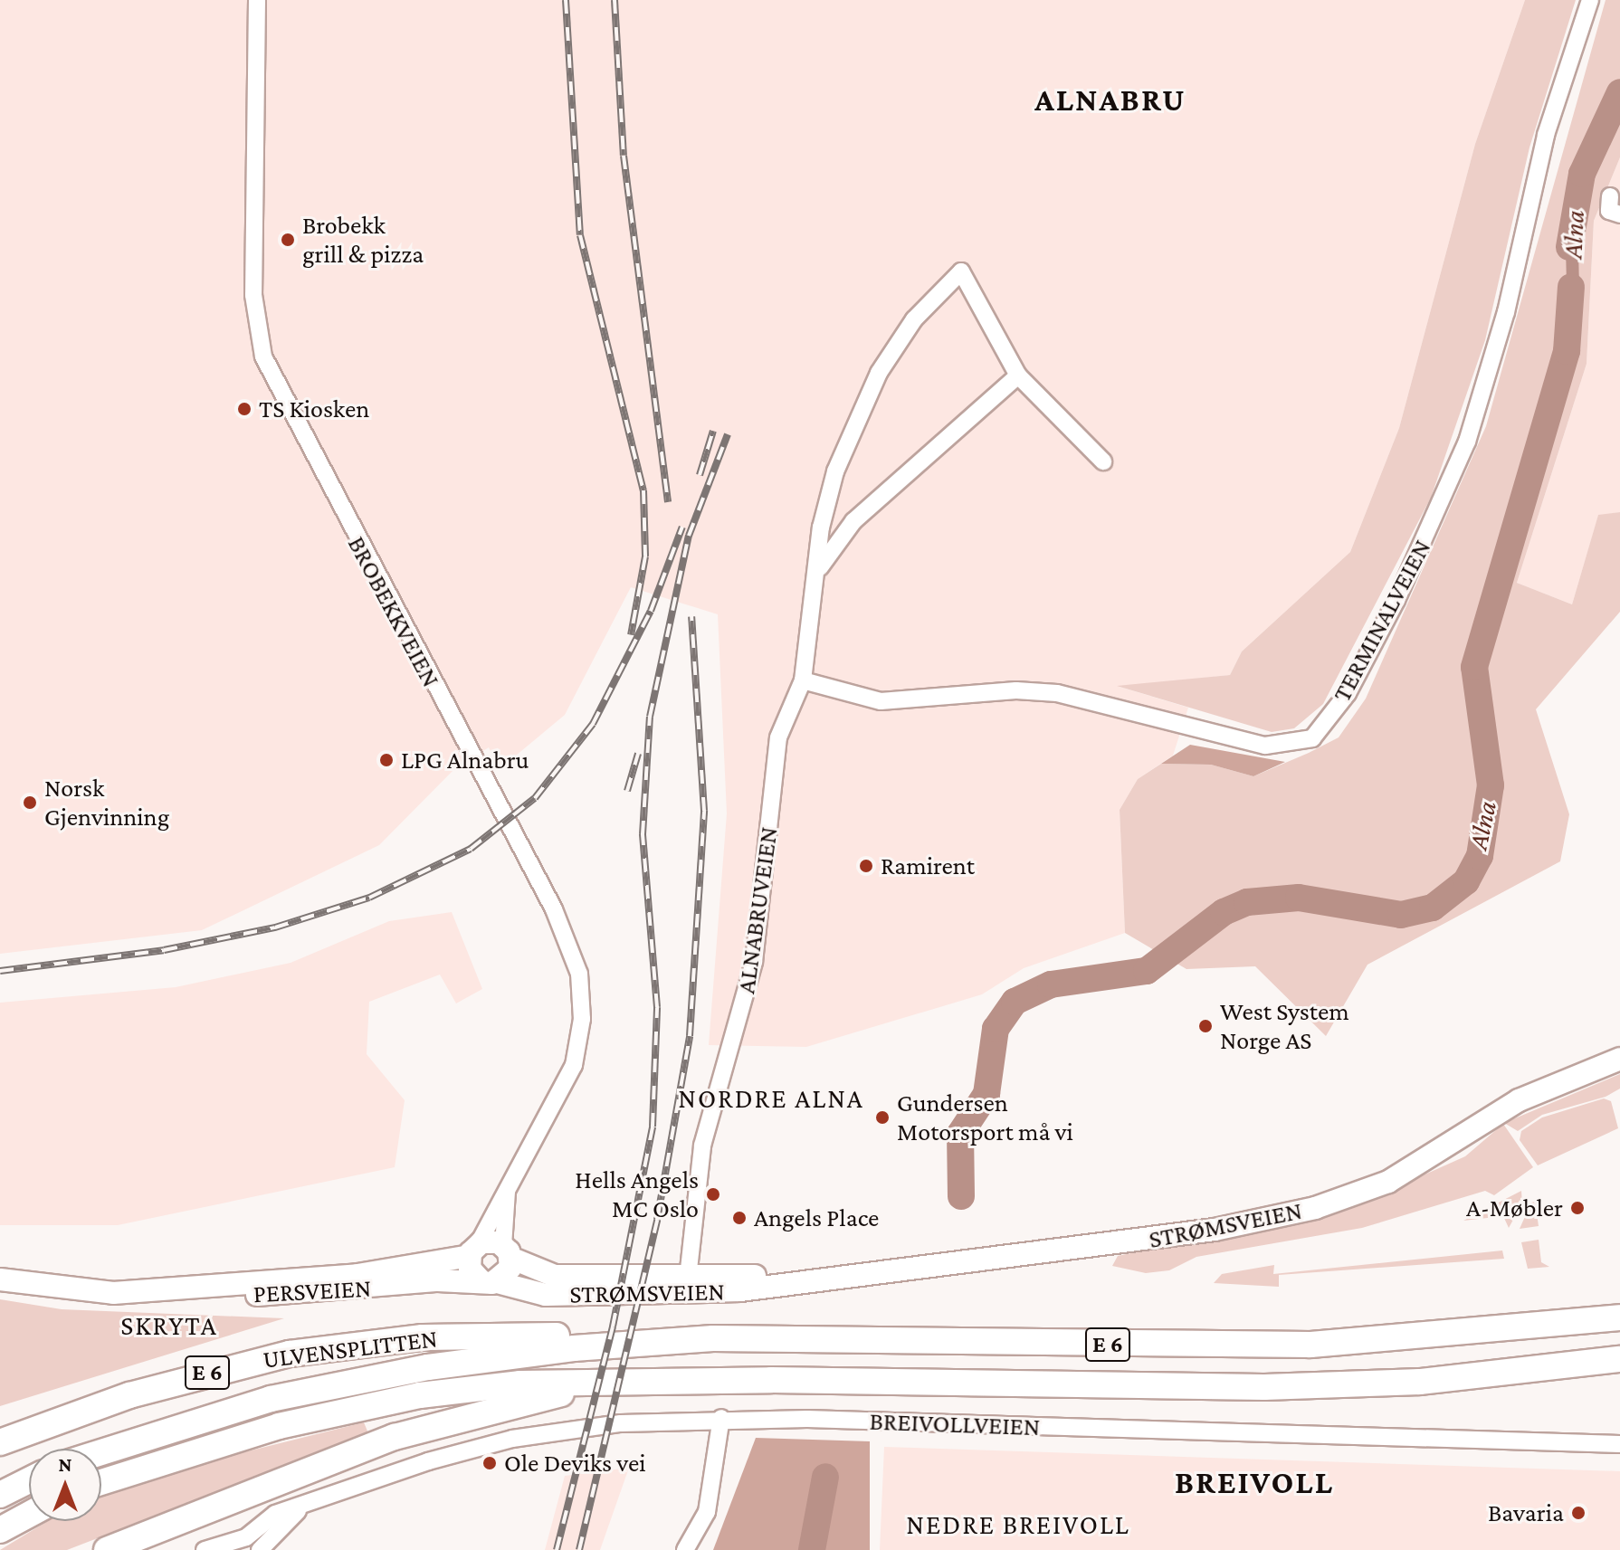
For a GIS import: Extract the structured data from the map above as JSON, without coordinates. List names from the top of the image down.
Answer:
{
  "streets": {
    "highway": ["E 6", "ULVENSPLITTEN"],
    "main road": ["STRØMSVEIEN", "PERSVEIEN"],
    "street": [
      "BROBEKKVEIEN",
      "TERMINALVEIEN",
      "ALNABRUVEIEN",
      "BREIVOLLVEIEN"
    ]
  },
  "crossings": [
    ["BROBEKKVEIEN", "STRØMSVEIEN"],
    ["BROBEKKVEIEN", "PERSVEIEN"],
    ["TERMINALVEIEN", "ALNABRUVEIEN"],
    ["ALNABRUVEIEN", "STRØMSVEIEN"],
    ["STRØMSVEIEN", "PERSVEIEN"],
    ["E 6", "ULVENSPLITTEN"]
  ],
  "districts": [
    "ALNABRU",
    "NORDRE ALNA",
    "SKRYTA",
    "BREIVOLL",
    "NEDRE BREIVOLL"
  ],
  "water": ["Alna"],
  "places": [
    "Brobekk grill & pizza",
    "TS Kiosken",
    "LPG Alnabru",
    "Norsk Gjenvinning",
    "Ramirent",
    "West System Norge AS",
    "Gundersen Motorsport må vi",
    "Hells Angels MC Oslo",
    "A-Møbler",
    "Angels Place",
    "Ole Deviks vei",
    "Bavaria"
  ],
  "north": "top"
}
